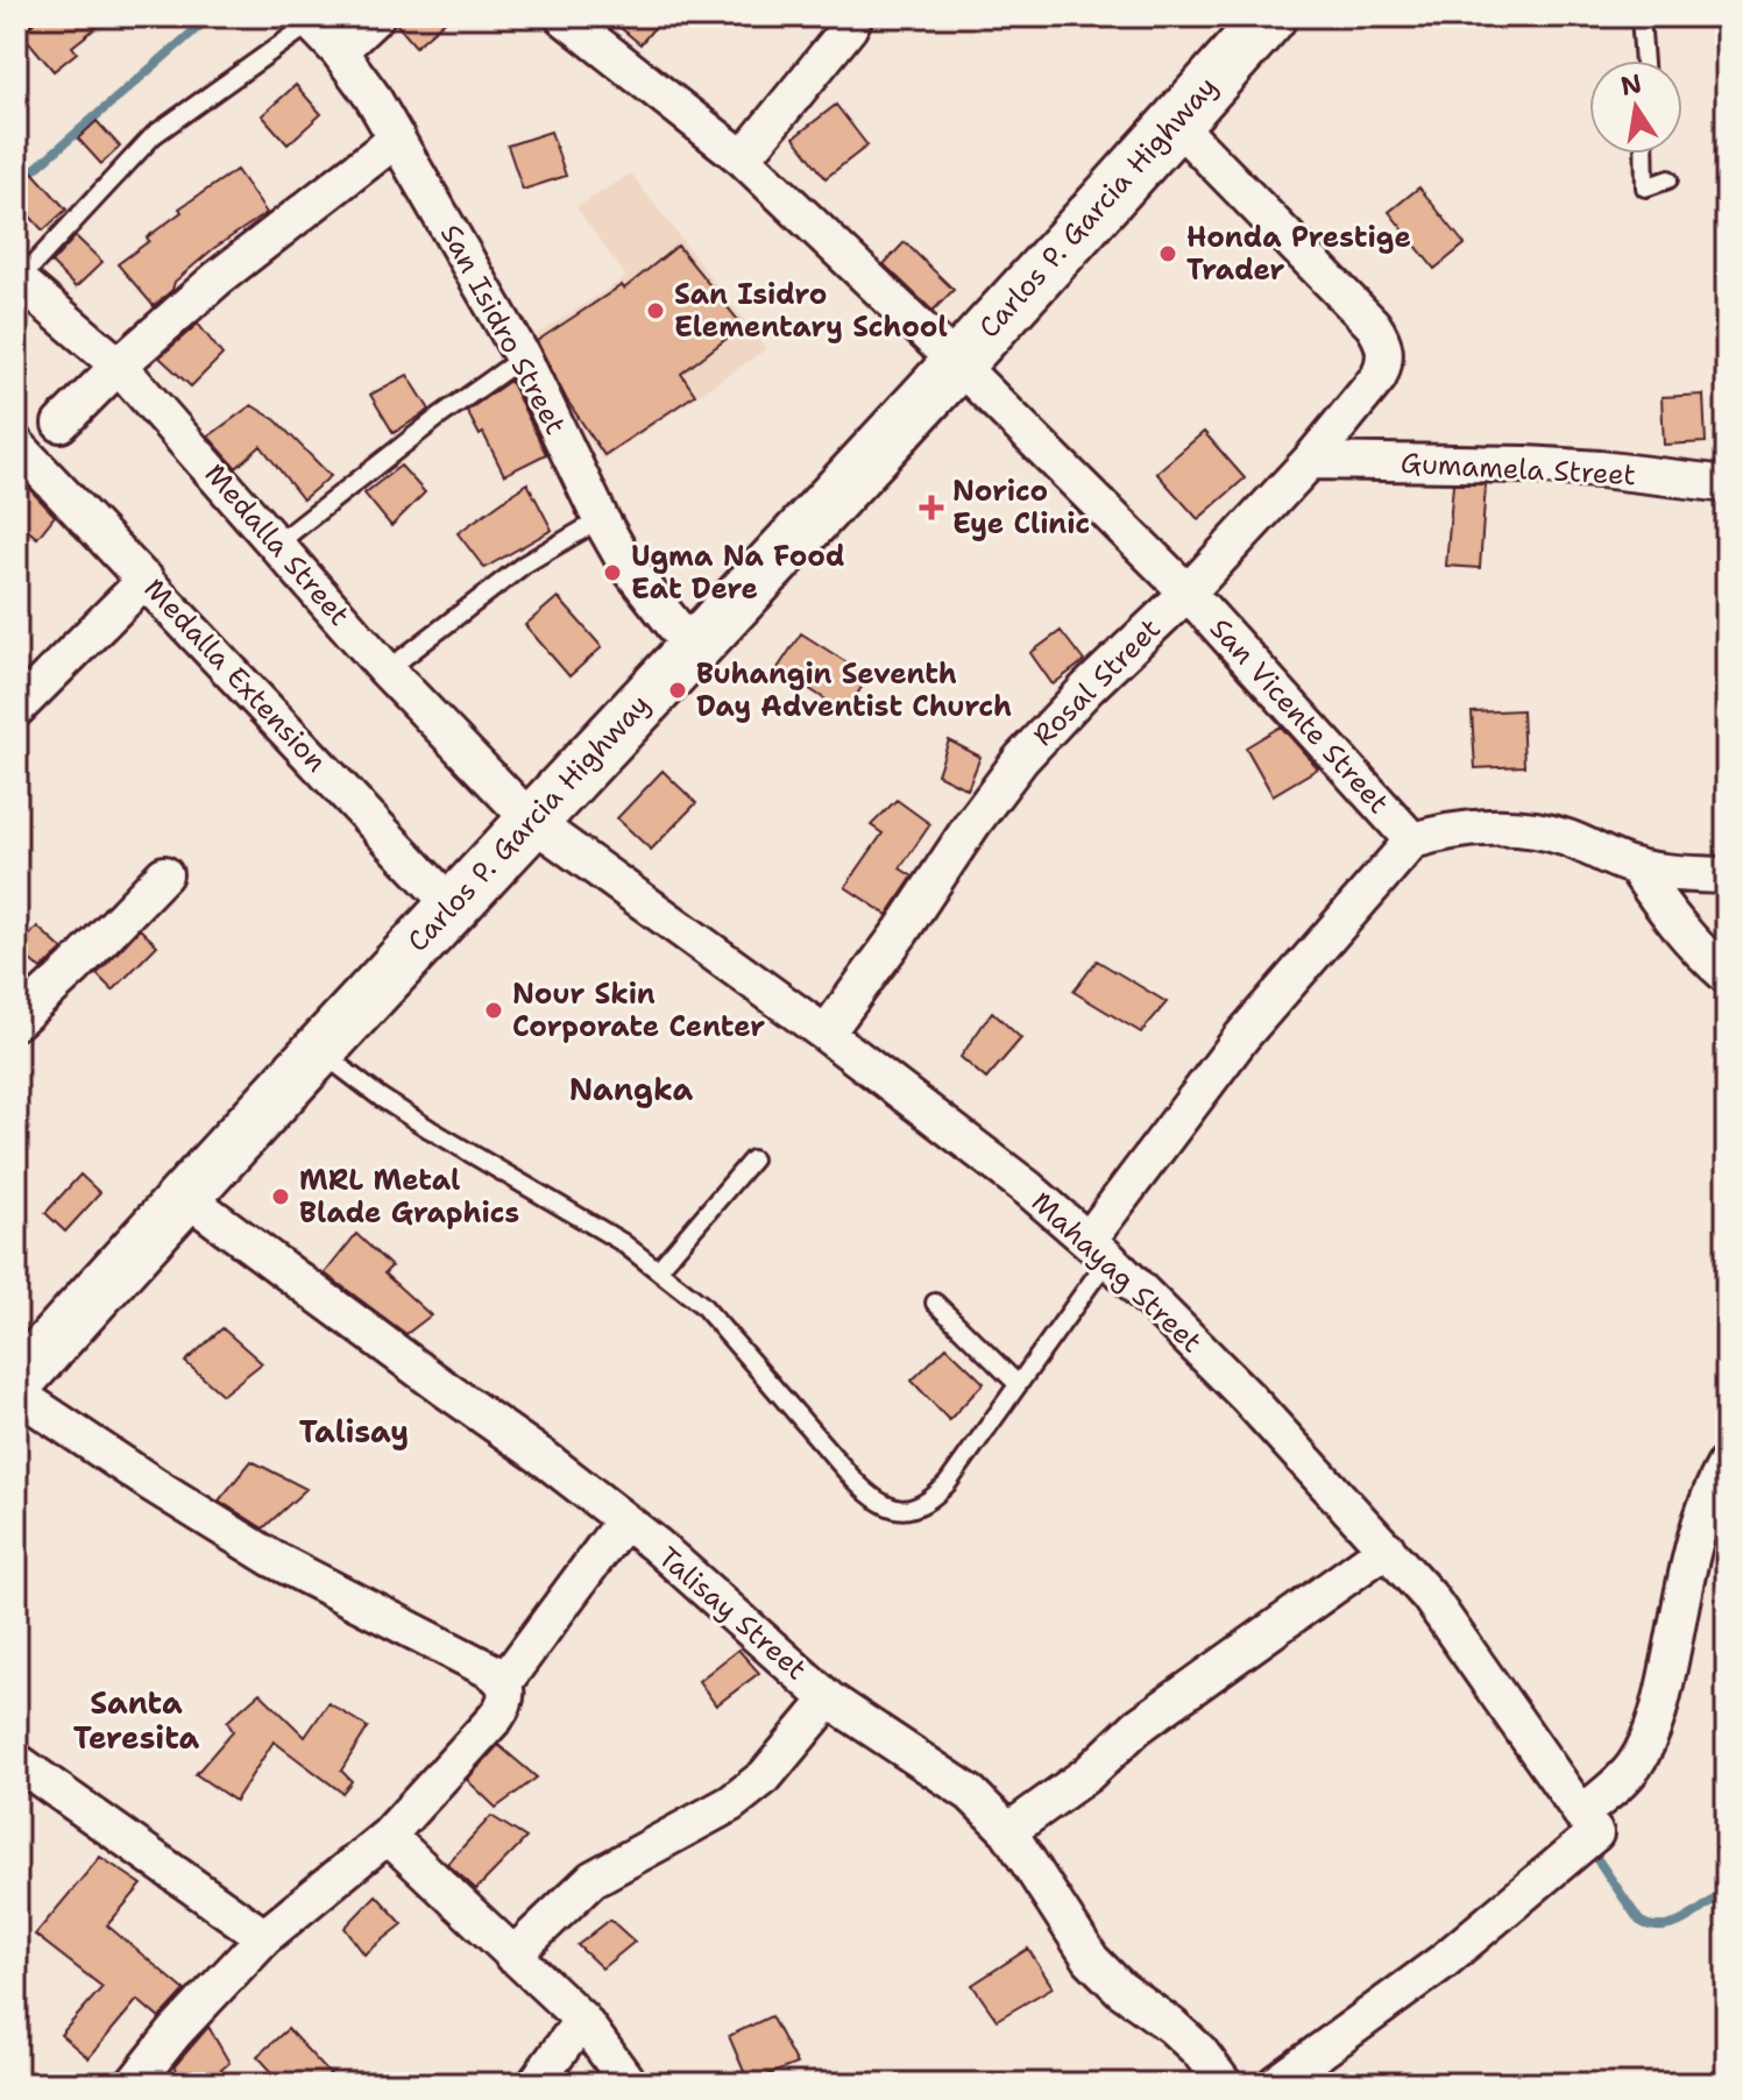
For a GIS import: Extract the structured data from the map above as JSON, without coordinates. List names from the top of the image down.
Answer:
{
  "streets": {
    "highway": ["Carlos P. Garcia Highway"],
    "street": [
      "San Isidro Street",
      "Gumamela Street",
      "Medalla Street",
      "Medalla Extension",
      "Rosal Street",
      "San Vicente Street",
      "Mahayag Street",
      "Talisay Street"
    ]
  },
  "crossings": [
    ["Carlos P. Garcia Highway", "San Isidro Street"],
    ["Carlos P. Garcia Highway", "Medalla Street"],
    ["Carlos P. Garcia Highway", "Medalla Extension"],
    ["Carlos P. Garcia Highway", "Rosal Street"],
    ["Carlos P. Garcia Highway", "San Vicente Street"],
    ["Carlos P. Garcia Highway", "Mahayag Street"],
    ["Carlos P. Garcia Highway", "Talisay Street"],
    ["Gumamela Street", "Rosal Street"],
    ["Medalla Street", "Mahayag Street"],
    ["Rosal Street", "San Vicente Street"],
    ["Rosal Street", "Mahayag Street"]
  ],
  "districts": ["Nangka", "Talisay", "Santa Teresita"],
  "places": {
    "other": [
      "Honda Prestige Trader",
      "San Isidro Elementary School",
      "Ugma Na Food Eat Dere",
      "Buhangin Seventh Day Adventist Church",
      "Nour Skin Corporate Center",
      "MRL Metal Blade Graphics"
    ],
    "health": ["Norico Eye Clinic"]
  },
  "north": "top"
}
